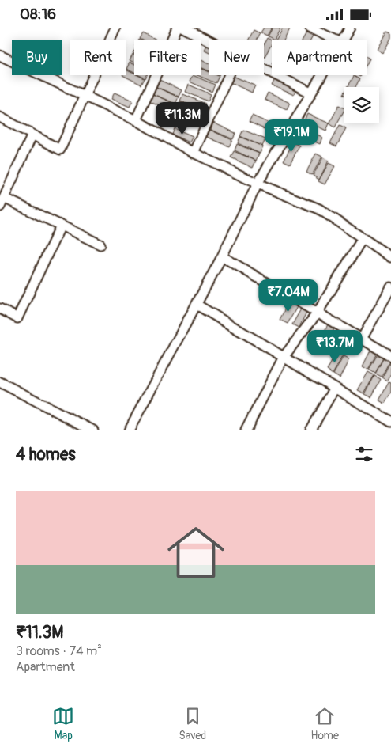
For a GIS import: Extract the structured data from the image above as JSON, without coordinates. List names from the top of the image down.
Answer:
{
  "page": {
    "status": "08:16",
    "chip": [
      "Buy",
      "Rent",
      "Filters",
      "New",
      "Apartment"
    ],
    "price": [
      "₹11.3M",
      "₹19.1M",
      "₹7.04M",
      "₹13.7M"
    ],
    "heading": "4 homes",
    "list": [
      {
        "name": "₹11.3M",
        "note": "3 rooms · 74 m² · Apartment"
      }
    ],
    "tabs": ["Map", "Saved", "Home"]
  }
}
